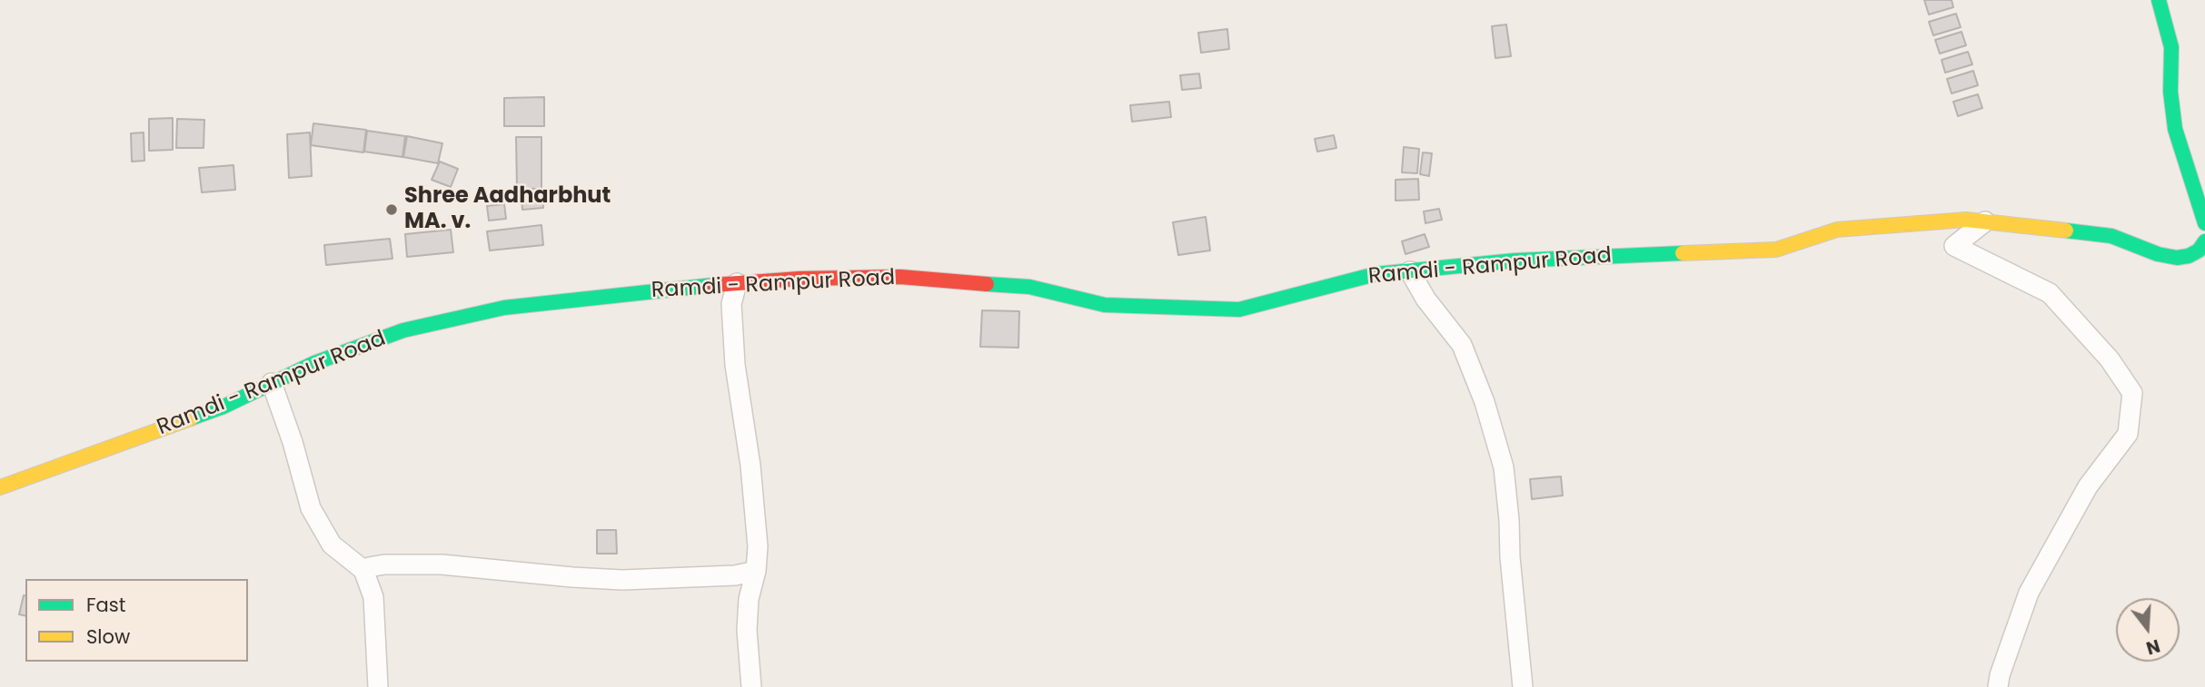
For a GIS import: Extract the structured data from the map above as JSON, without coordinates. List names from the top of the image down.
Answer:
{
  "streets": {
    "main road": ["Ramdi - Rampur Road"]
  },
  "places": ["Shree Aadharbhut MA. v."],
  "legend": ["Fast", "Slow"],
  "north": "bottom"
}
